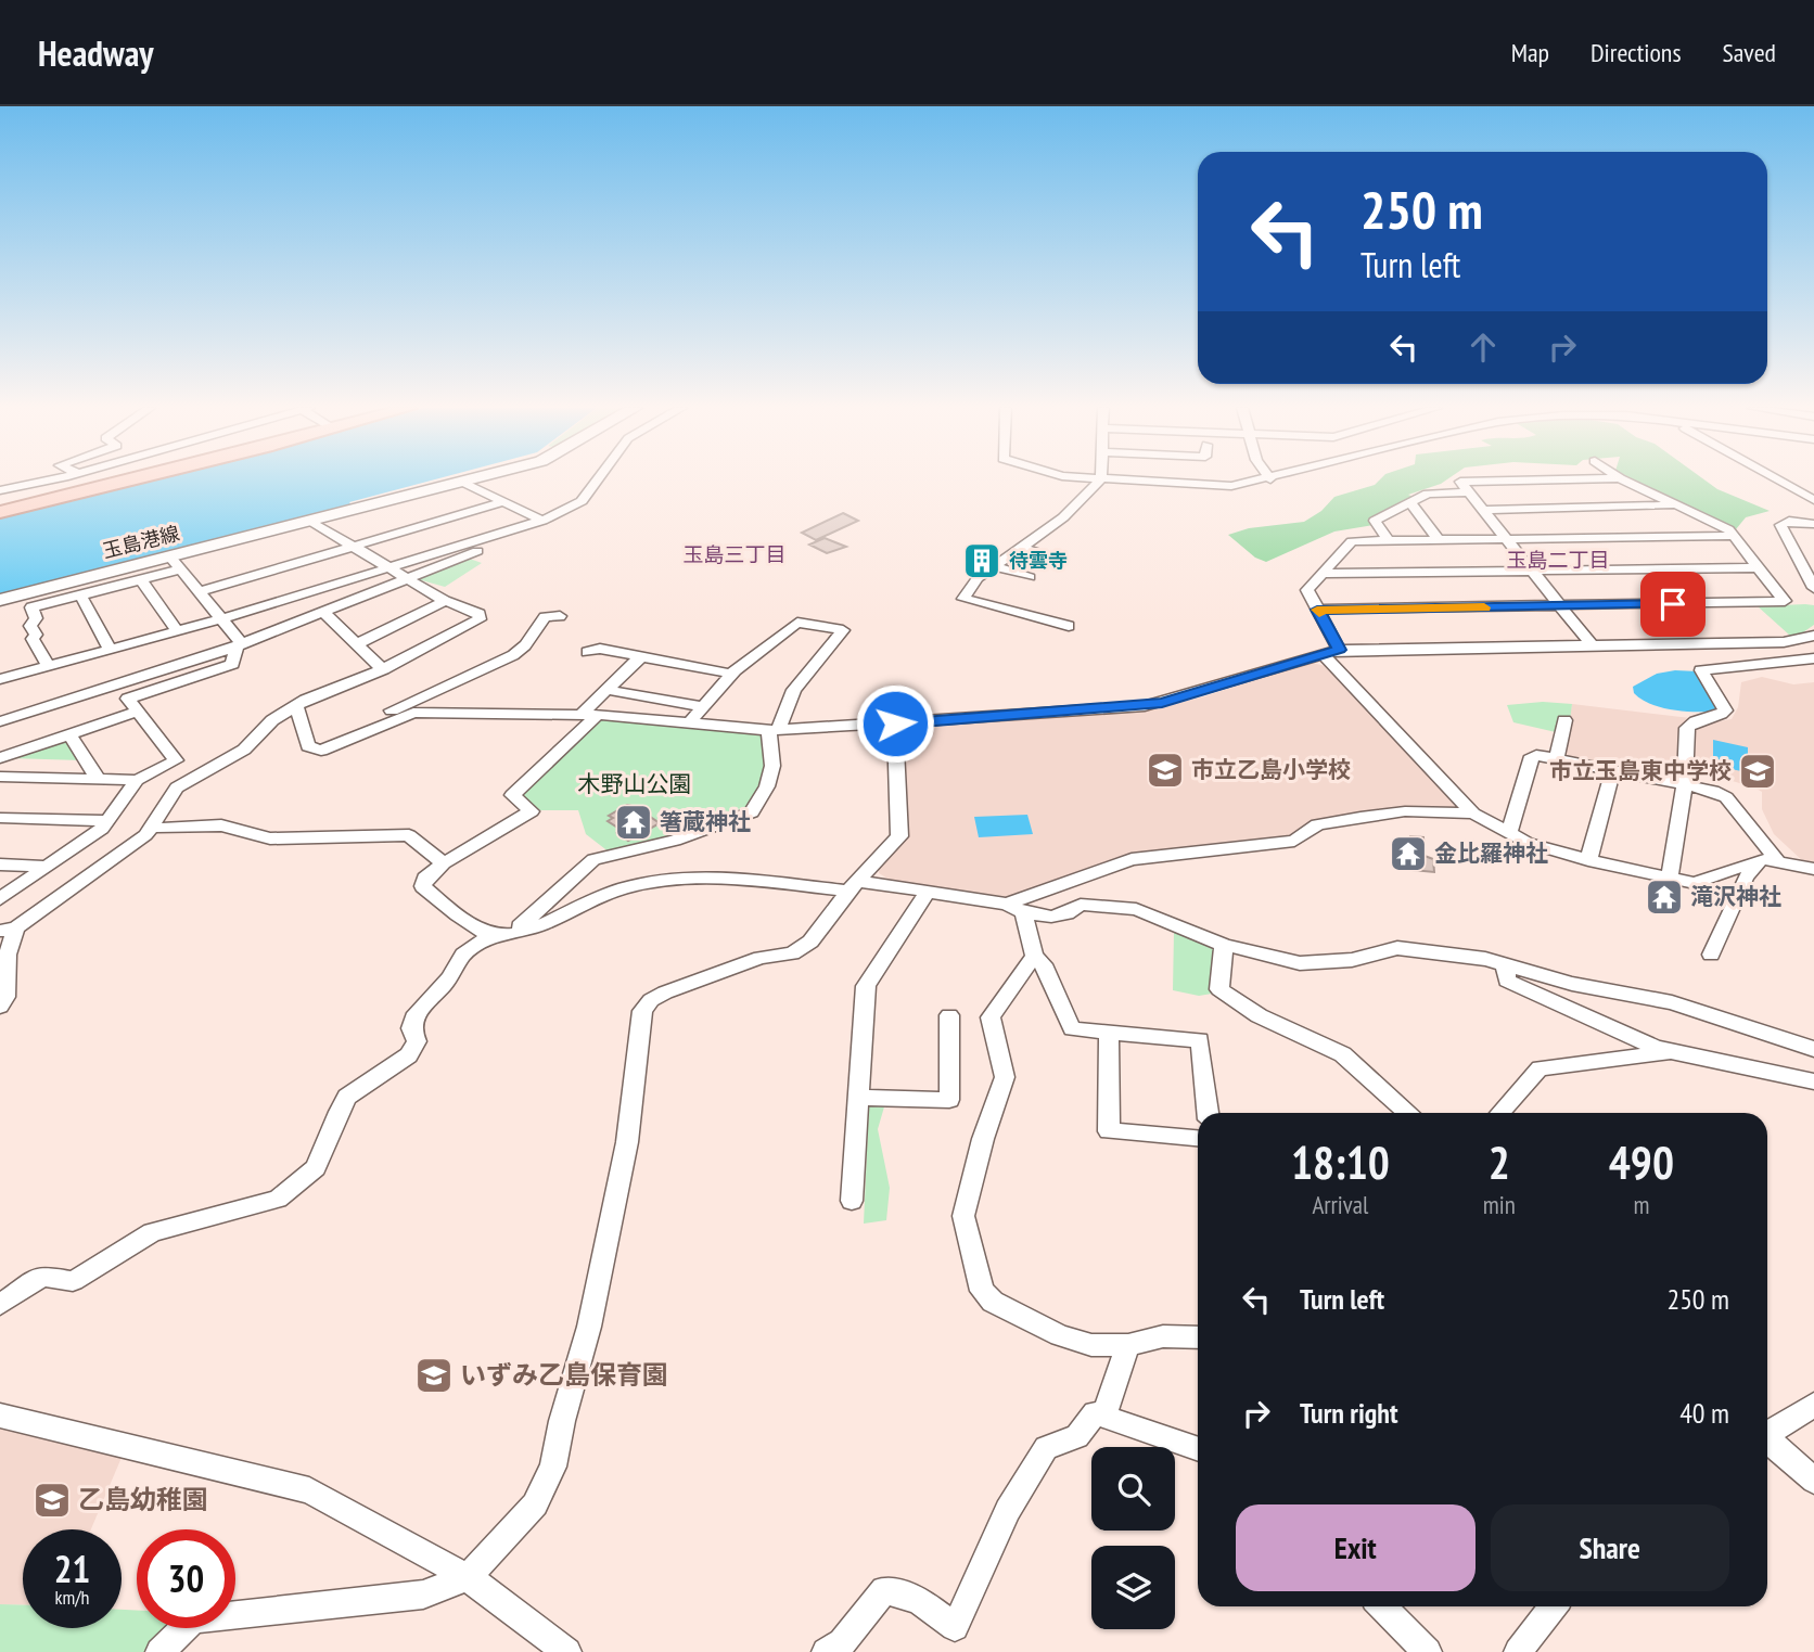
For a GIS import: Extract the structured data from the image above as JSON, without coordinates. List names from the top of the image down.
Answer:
{
  "streets": {
    "main road": ["玉島港線"]
  },
  "districts": ["玉島三丁目", "玉島二丁目"],
  "parks": ["木野山公園"],
  "places": {
    "building": ["待雲寺"],
    "school or university": [
      "市立乙島小学校",
      "市立玉島東中学校",
      "いずみ乙島保育園",
      "乙島幼稚園"
    ],
    "temple": ["箸蔵神社", "金比羅神社", "滝沢神社"]
  },
  "page": {
    "header": "Headway",
    "nav": ["Map", "Directions", "Saved"],
    "turn": ["250 m", "Turn left"],
    "eta": [
      "18:10",
      "Arrival",
      "2",
      "min",
      "490",
      "m"
    ],
    "list": [
      {
        "name": "Turn left",
        "value": "250 m"
      },
      {
        "name": "Turn right",
        "value": "40 m"
      }
    ],
    "buttons": ["Exit", "Share"],
    "speed": "21 km/h",
    "limit": "30"
  }
}
